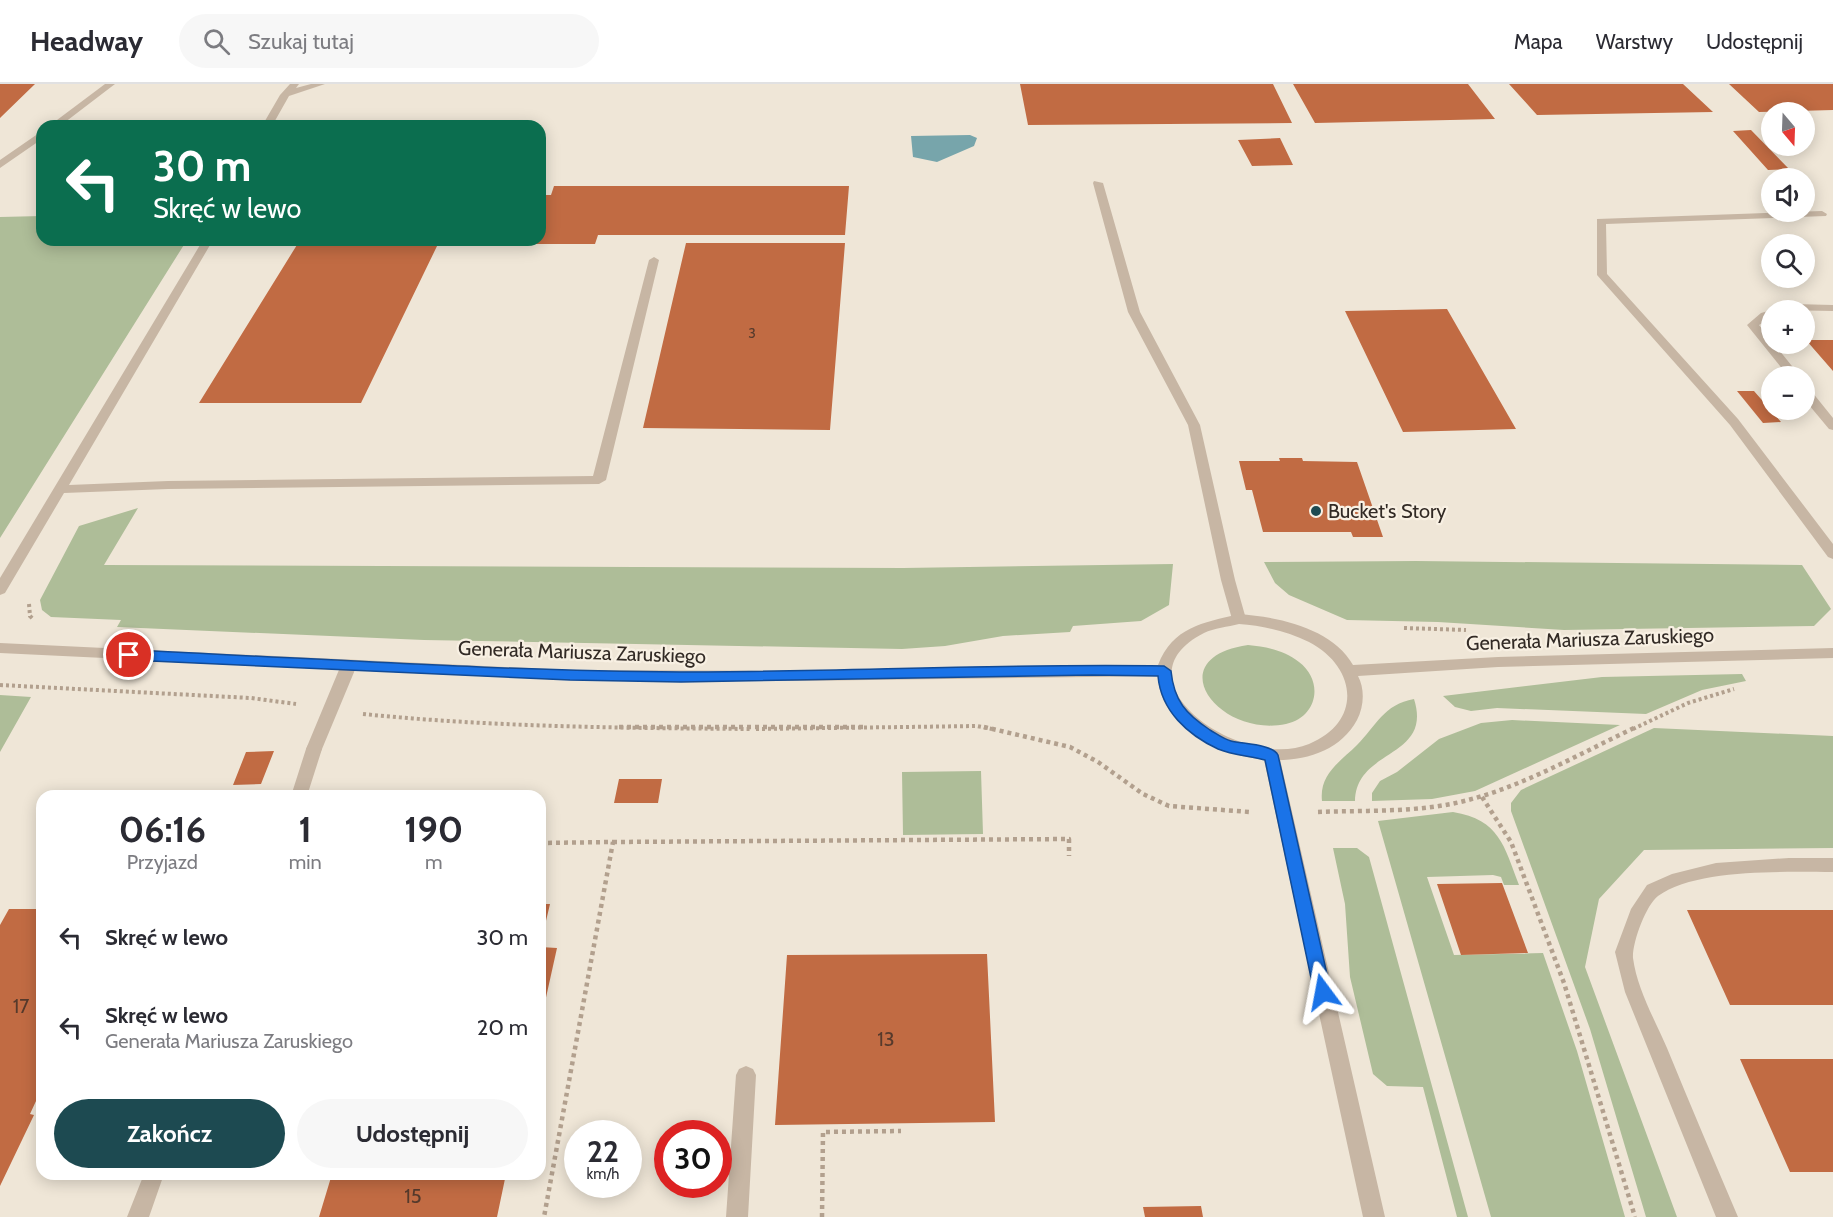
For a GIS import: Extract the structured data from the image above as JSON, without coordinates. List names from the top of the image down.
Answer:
{
  "streets": {
    "street": ["Generała Mariusza Zaruskiego"]
  },
  "places": ["Bucket's Story"],
  "house_numbers": [
    "3",
    "17",
    "13",
    "15"
  ],
  "north": "bottom",
  "page": {
    "header": "Headway",
    "search": "Szukaj tutaj",
    "nav": ["Mapa", "Warstwy", "Udostępnij"],
    "map_buttons": ["+", "−"],
    "turn": ["30 m", "Skręć w lewo"],
    "eta": [
      "06:16",
      "Przyjazd",
      "1",
      "min",
      "190",
      "m"
    ],
    "list": [
      {
        "name": "Skręć w lewo",
        "value": "30 m"
      },
      {
        "name": "Skręć w lewo",
        "note": "Generała Mariusza Zaruskiego",
        "value": "20 m"
      }
    ],
    "buttons": ["Zakończ", "Udostępnij"],
    "speed": "22 km/h",
    "limit": "30"
  }
}
